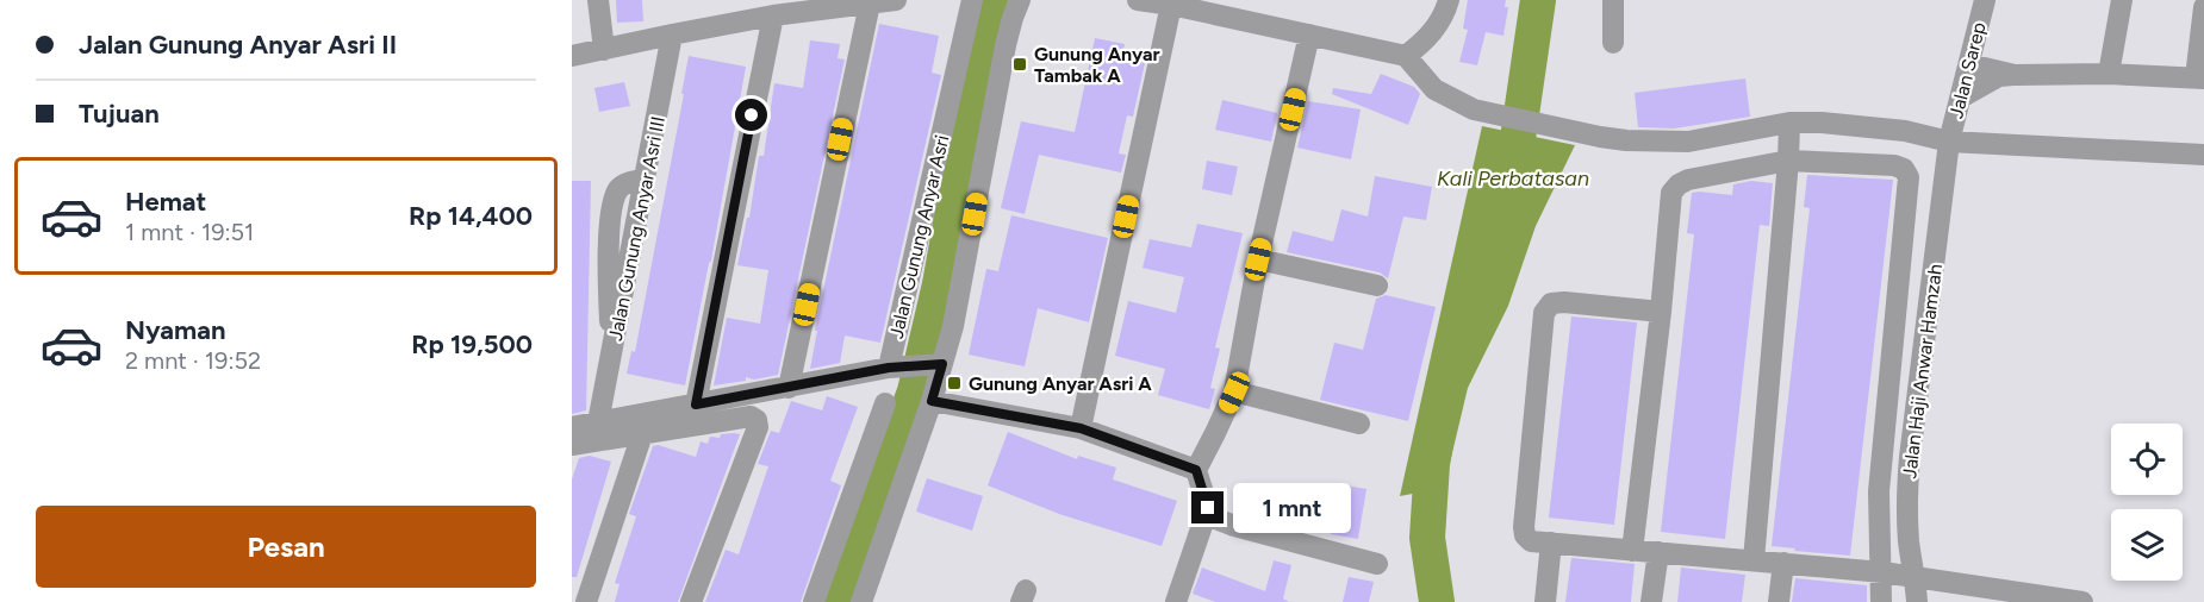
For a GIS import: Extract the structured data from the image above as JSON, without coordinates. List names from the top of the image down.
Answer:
{
  "streets": {
    "street": [
      "Jalan Sarep",
      "Jalan Gunung Anyar Asri III",
      "Jalan Gunung Anyar Asri",
      "Jalan Haji Anwar Hamzah"
    ]
  },
  "crossings": [
    ["Jalan Sarep", "Jalan Haji Anwar Hamzah"],
    ["Jalan Gunung Anyar Asri III", "Jalan Gunung Anyar Asri"]
  ],
  "water": ["Kali Perbatasan"],
  "places": {
    "transit": ["Gunung Anyar Tambak A", "Gunung Anyar Asri A"]
  },
  "page": {
    "banner": ["Jalan Gunung Anyar Asri II", "Tujuan"],
    "list": [
      {
        "name": "Hemat",
        "note": "1 mnt · 19:51",
        "value": "Rp 14,400"
      },
      {
        "name": "Nyaman",
        "note": "2 mnt · 19:52",
        "value": "Rp 19,500"
      }
    ],
    "bubble": "1 mnt",
    "buttons": "Pesan"
  }
}
